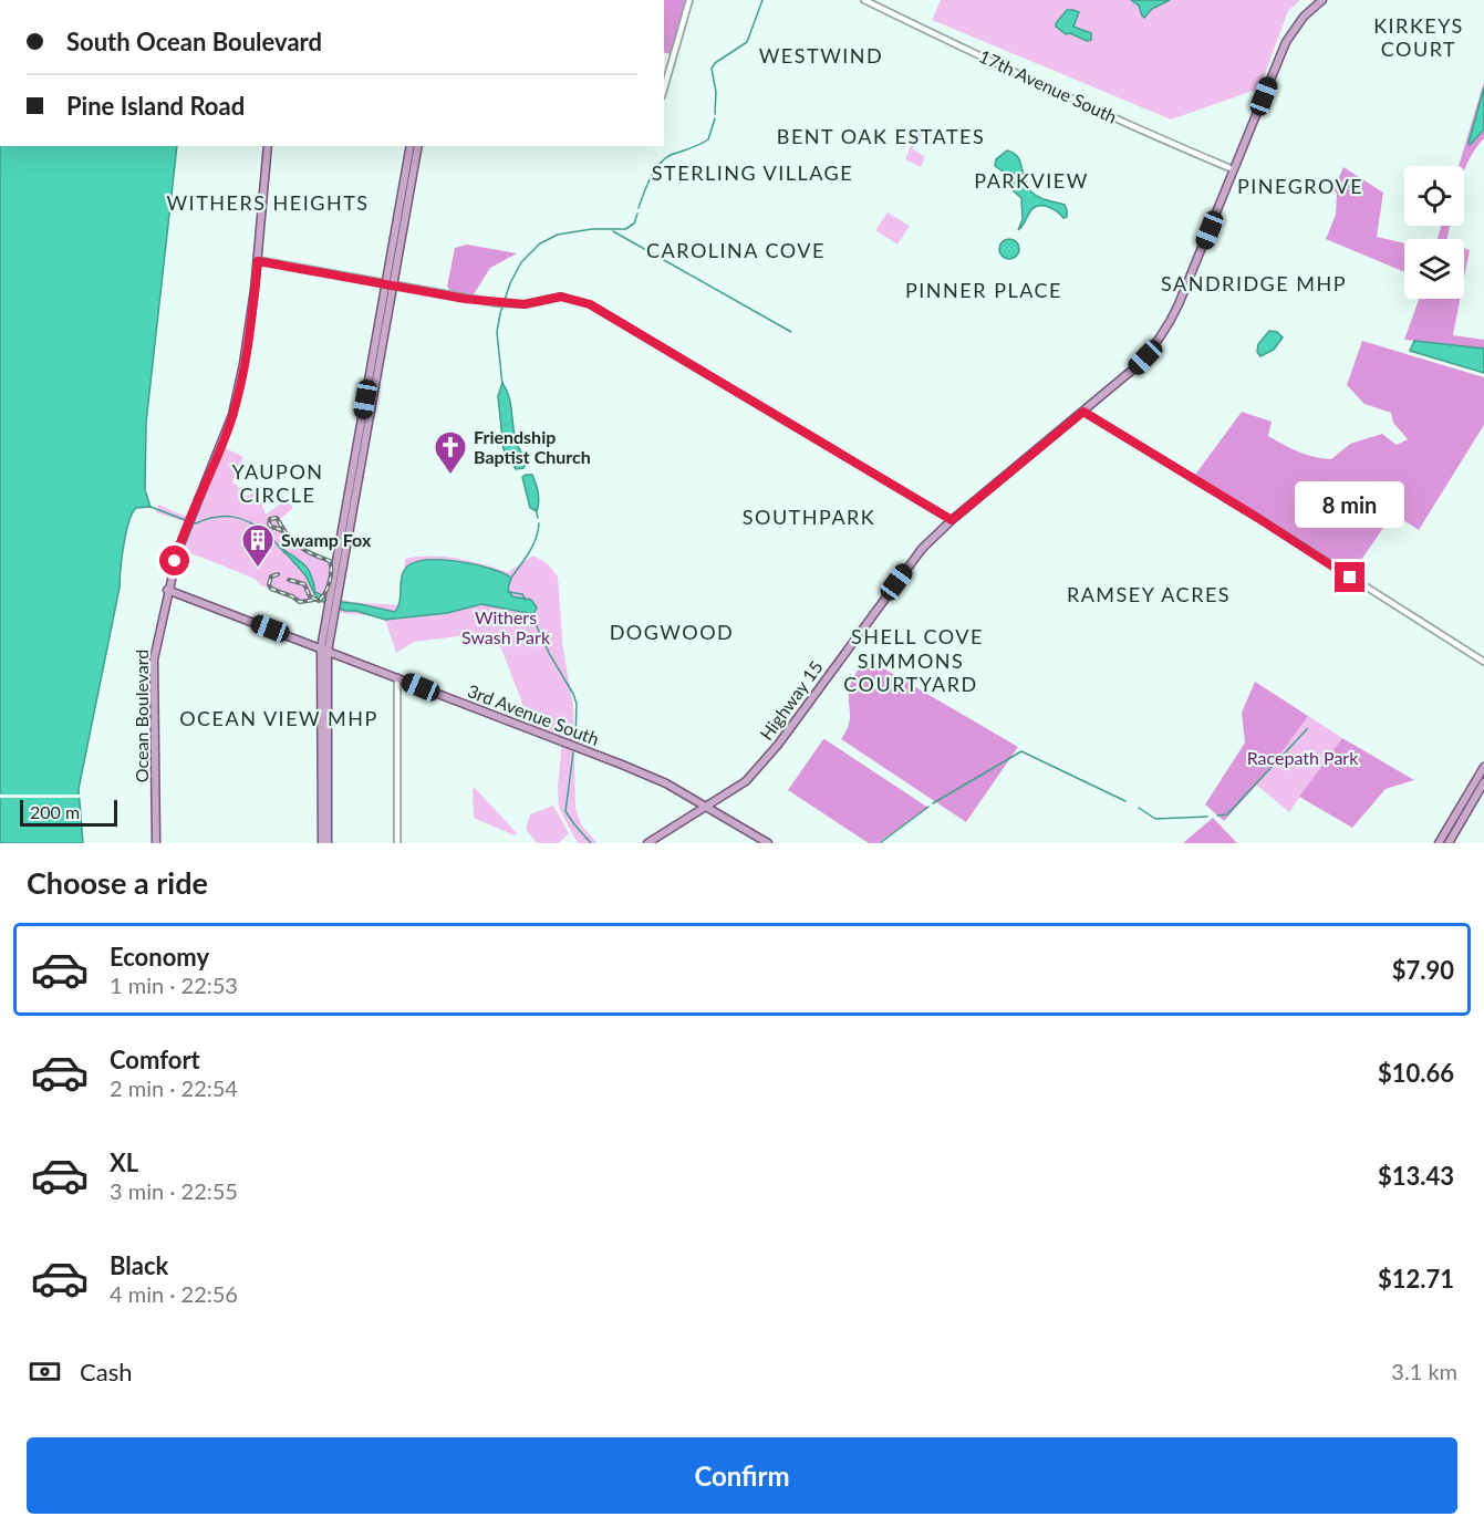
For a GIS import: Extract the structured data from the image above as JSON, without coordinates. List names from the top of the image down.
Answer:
{
  "streets": {
    "main road": ["Highway 15", "3rd Avenue South", "Ocean Boulevard"],
    "street": ["17th Avenue South"]
  },
  "crossings": [
    ["17th Avenue South", "Highway 15"],
    ["Highway 15", "3rd Avenue South"],
    ["3rd Avenue South", "Ocean Boulevard"]
  ],
  "districts": [
    "KIRKEYS COURT",
    "WESTWIND",
    "BENT OAK ESTATES",
    "STERLING VILLAGE",
    "PARKVIEW",
    "PINEGROVE",
    "WITHERS HEIGHTS",
    "CAROLINA COVE",
    "SANDRIDGE MHP",
    "PINNER PLACE",
    "YAUPON CIRCLE",
    "SOUTHPARK",
    "RAMSEY ACRES",
    "DOGWOOD",
    "SHELL COVE",
    "SIMMONS COURTYARD",
    "OCEAN VIEW MHP"
  ],
  "parks": ["Withers Swash Park", "Racepath Park"],
  "places": {
    "church": ["Friendship Baptist Church"],
    "building": ["Swamp Fox"]
  },
  "scale_bar": "200 m",
  "page": {
    "banner": ["South Ocean Boulevard", "Pine Island Road"],
    "bubble": "8 min",
    "scale": "200 m",
    "heading": "Choose a ride",
    "list": [
      {
        "name": "Economy",
        "note": "1 min · 22:53",
        "value": "$7.90"
      },
      {
        "name": "Comfort",
        "note": "2 min · 22:54",
        "value": "$10.66"
      },
      {
        "name": "XL",
        "note": "3 min · 22:55",
        "value": "$13.43"
      },
      {
        "name": "Black",
        "note": "4 min · 22:56",
        "value": "$12.71"
      }
    ],
    "pay": ["Cash", "3.1 km"],
    "buttons": "Confirm"
  }
}
